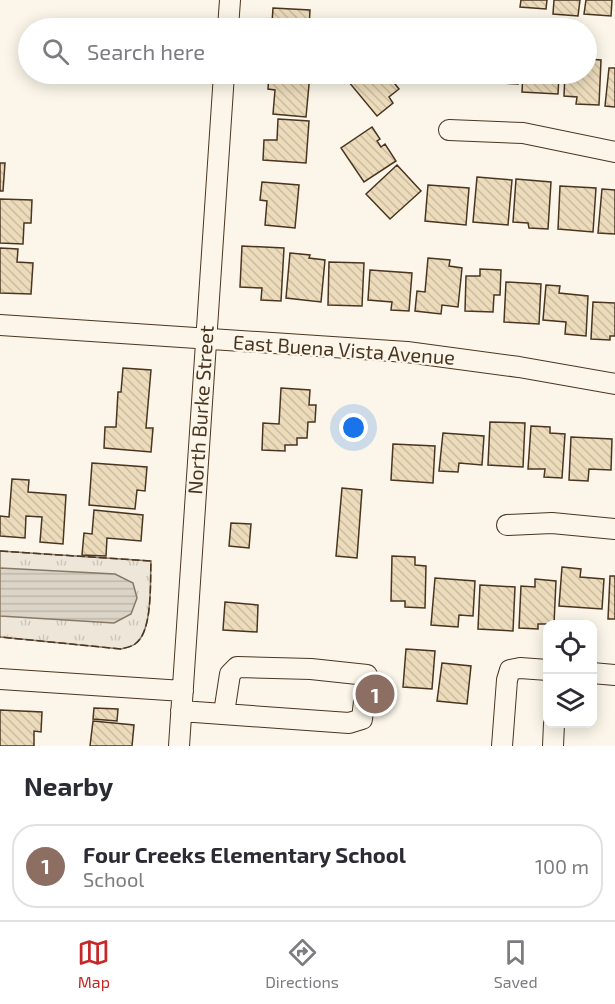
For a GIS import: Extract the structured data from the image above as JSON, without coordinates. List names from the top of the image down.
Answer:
{
  "streets": {
    "street": ["East Buena Vista Avenue", "North Burke Street"]
  },
  "crossings": [
    ["East Buena Vista Avenue", "North Burke Street"]
  ],
  "page": {
    "search": "Search here",
    "pins": "1",
    "heading": "Nearby",
    "list": [
      {
        "mark": "1",
        "name": "Four Creeks Elementary School",
        "note": "School",
        "value": "100 m"
      }
    ],
    "nav": ["Map", "Directions", "Saved"]
  }
}
